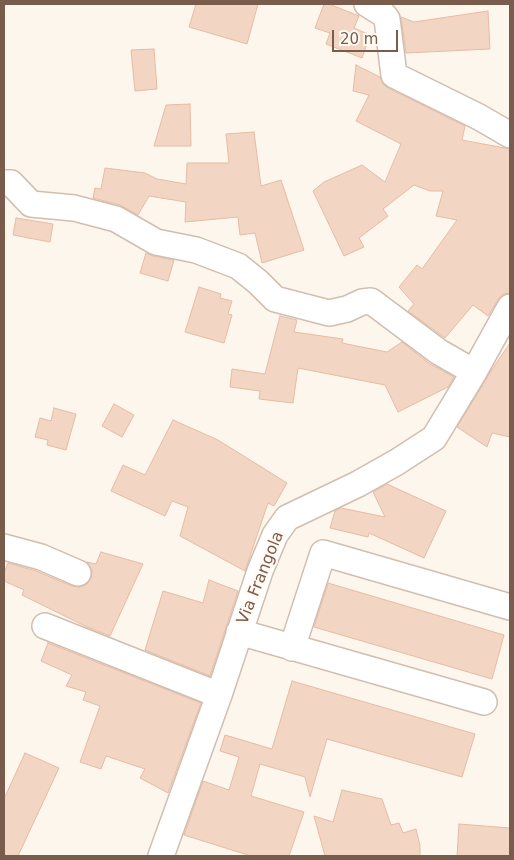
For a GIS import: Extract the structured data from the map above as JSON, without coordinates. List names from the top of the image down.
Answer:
{
  "streets": {
    "street": ["Via Frangola"]
  },
  "scale_bar": "20 m"
}
